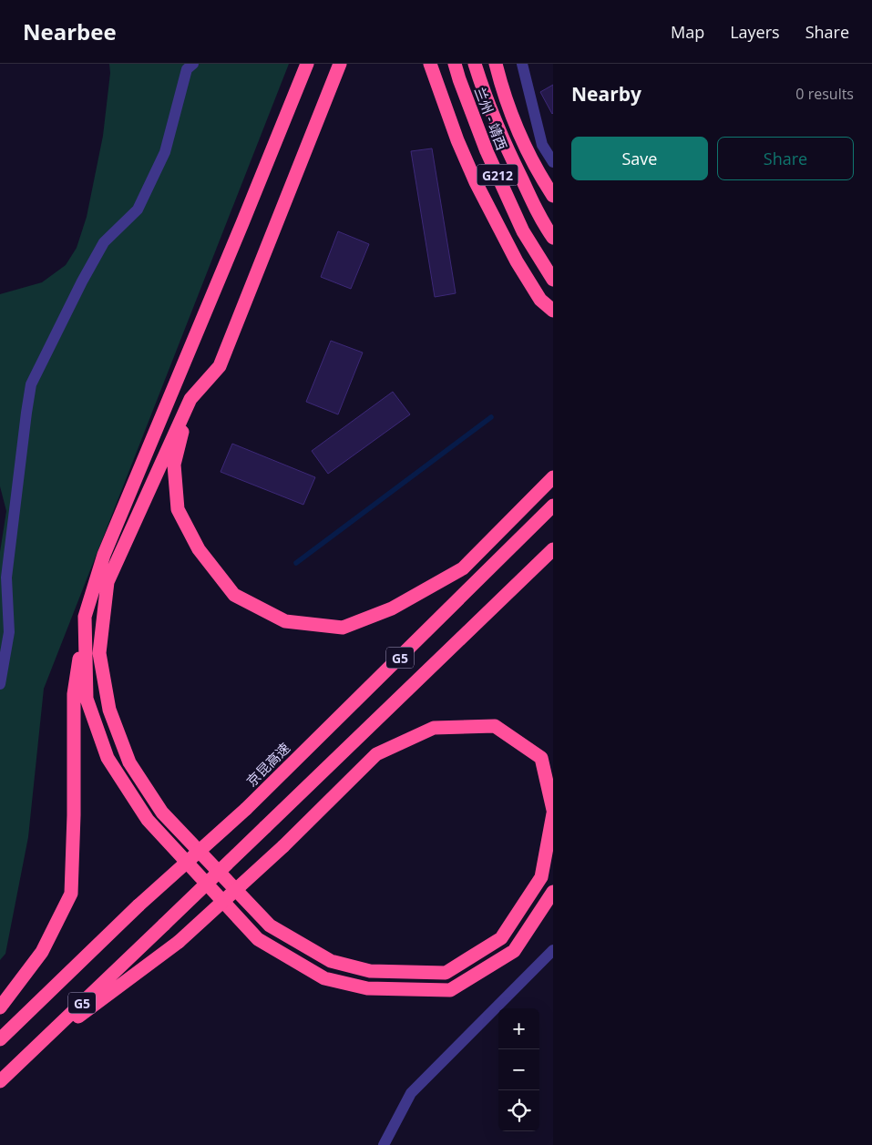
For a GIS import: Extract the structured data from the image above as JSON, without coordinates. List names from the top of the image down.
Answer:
{
  "streets": {
    "highway": [
      "兰州 - 靖西",
      "G212",
      "G5",
      "京昆高速"
    ]
  },
  "page": {
    "header": "Nearbee",
    "nav": ["Map", "Layers", "Share"],
    "heading": ["Nearby", "0 results"],
    "buttons": ["Save", "Share"],
    "map_buttons": ["+", "−"]
  }
}
